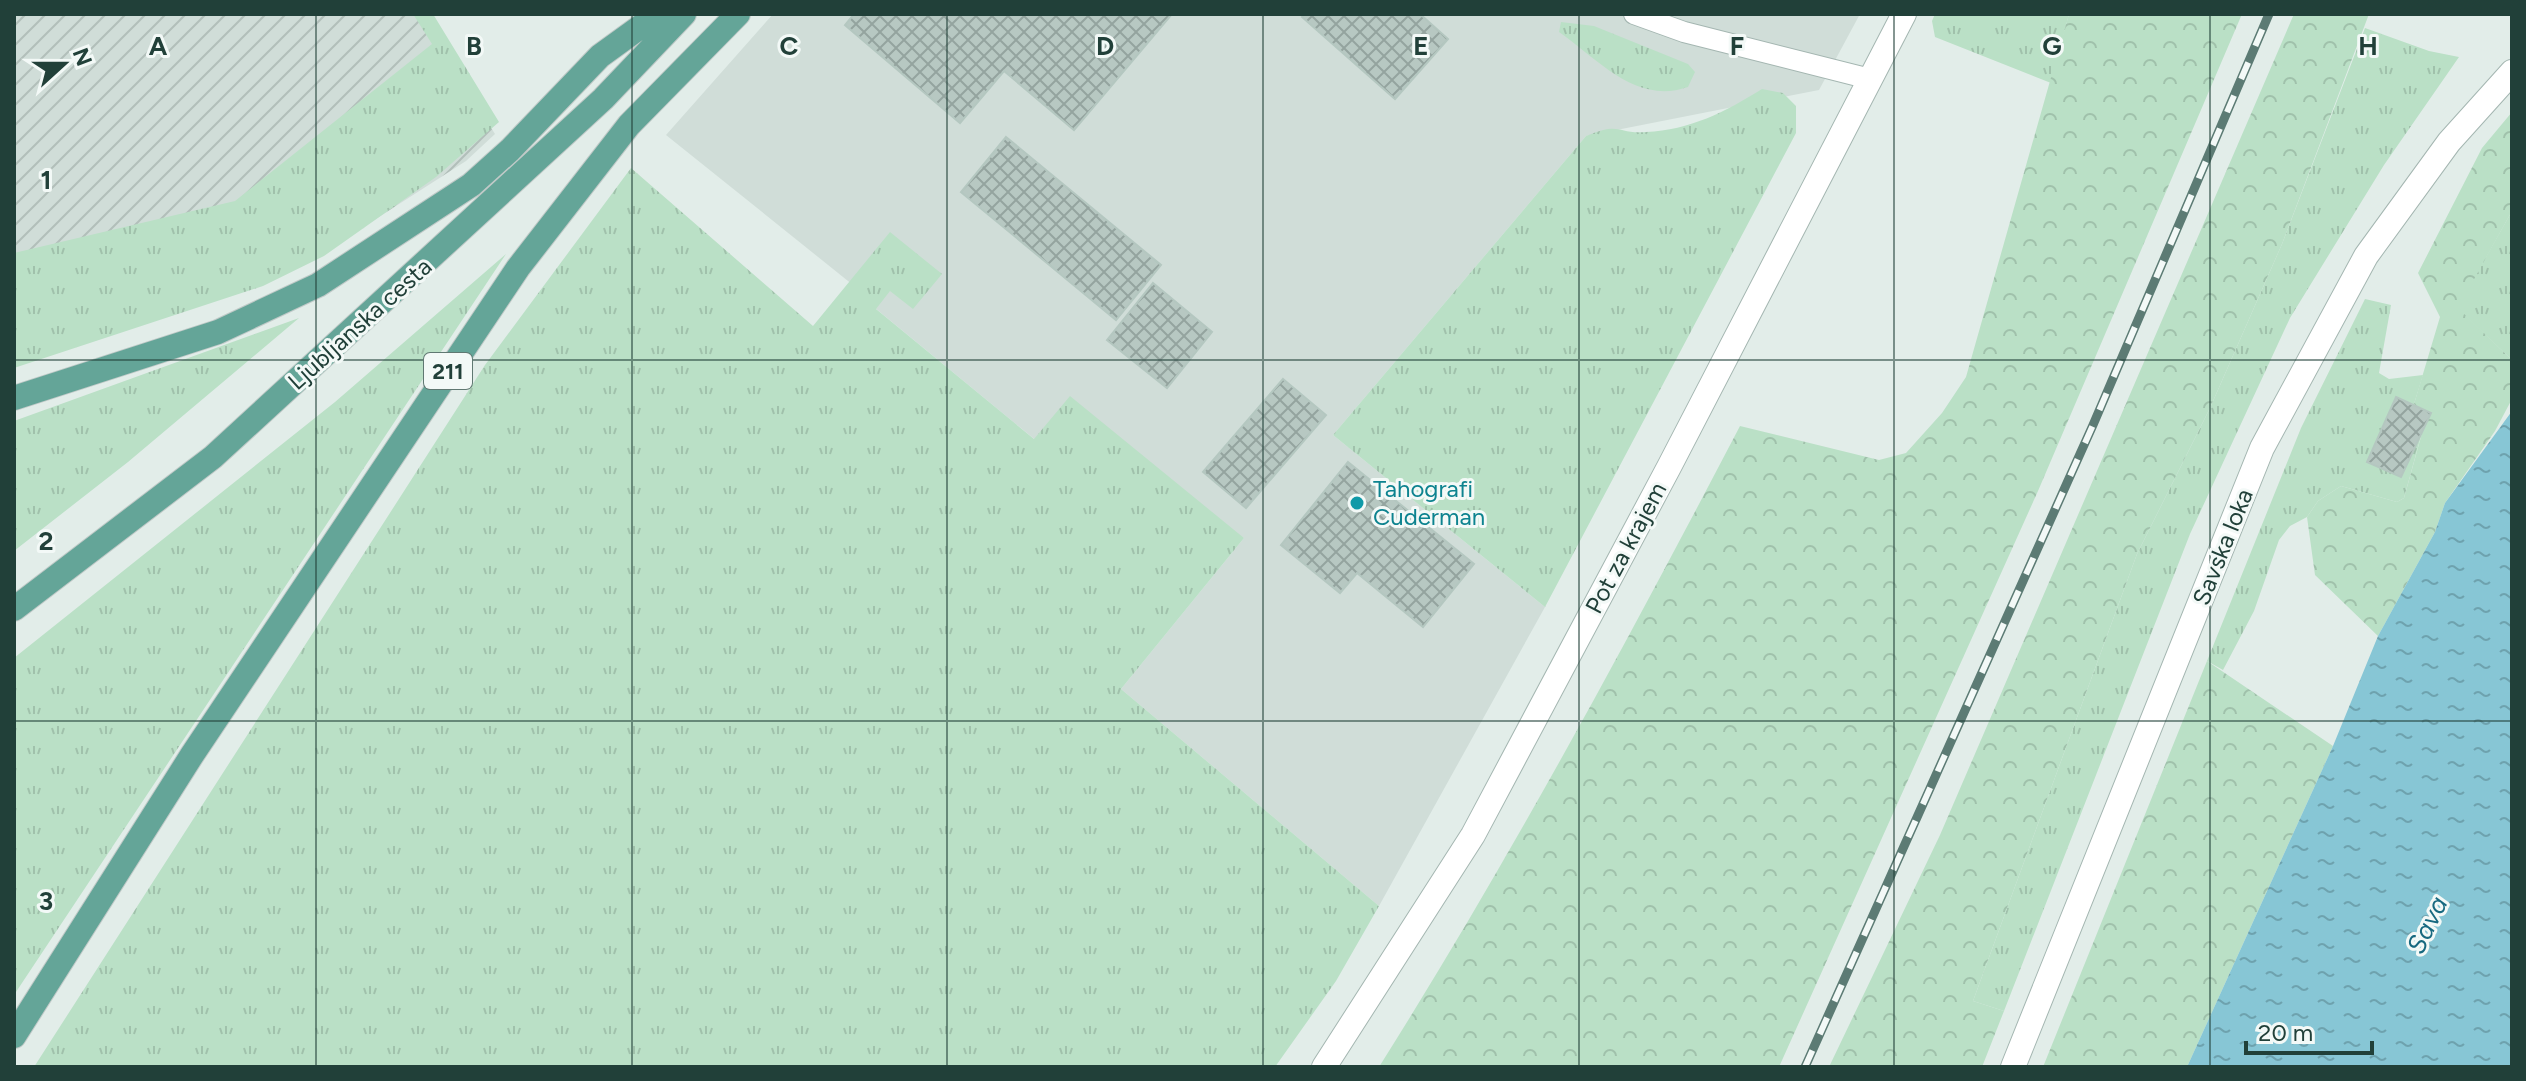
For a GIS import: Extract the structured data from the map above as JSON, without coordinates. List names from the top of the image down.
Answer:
{
  "streets": {
    "main road": ["Ljubljanska cesta", "211"],
    "street": ["Savska loka", "Pot za krajem"]
  },
  "water": ["Sava"],
  "places": ["Tahografi Cuderman"],
  "scale_bar": "20 m",
  "north": "right",
  "grid": {
    "columns": [
      "A",
      "B",
      "C",
      "D",
      "E",
      "F",
      "G",
      "H"
    ],
    "rows": ["1", "2", "3"]
  }
}
